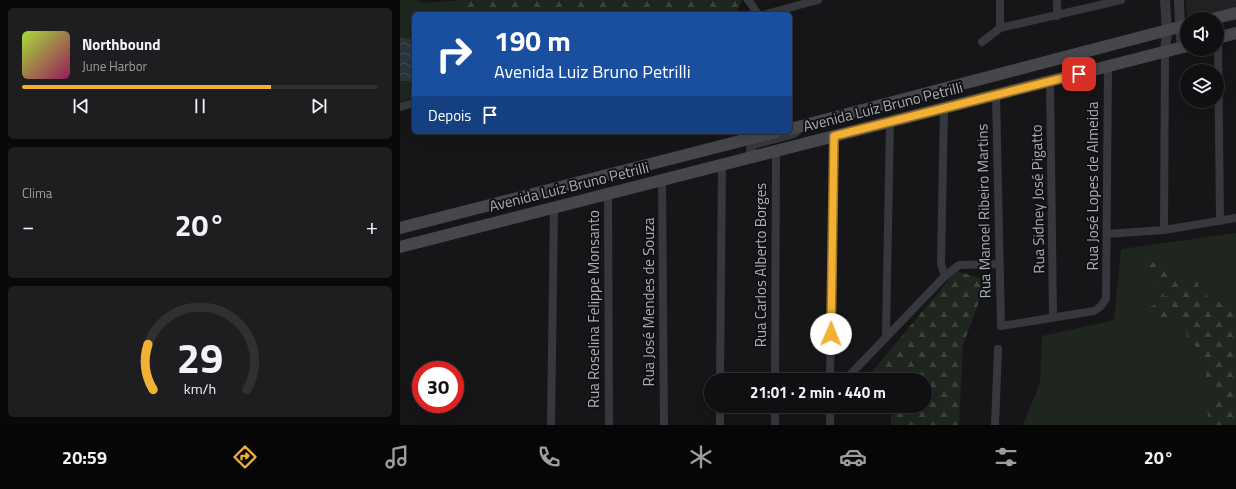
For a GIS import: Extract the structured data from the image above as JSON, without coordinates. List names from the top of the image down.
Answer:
{
  "streets": {
    "main road": ["Avenida Luiz Bruno Petrilli"],
    "street": [
      "Rua José Lopes de Almeida",
      "Rua Sidney José Pigatto",
      "Rua Manoel Ribeiro Martins",
      "Rua Carlos Alberto Borges",
      "Rua José Mendes de Souza",
      "Rua Roselina Felippe Monsanto"
    ]
  },
  "crossings": [
    ["Avenida Luiz Bruno Petrilli", "Rua José Lopes de Almeida"],
    ["Avenida Luiz Bruno Petrilli", "Rua Sidney José Pigatto"],
    ["Avenida Luiz Bruno Petrilli", "Rua Manoel Ribeiro Martins"],
    ["Avenida Luiz Bruno Petrilli", "Rua Carlos Alberto Borges"],
    ["Avenida Luiz Bruno Petrilli", "Rua José Mendes de Souza"],
    ["Avenida Luiz Bruno Petrilli", "Rua Roselina Felippe Monsanto"],
    ["Rua José Lopes de Almeida", "Rua Sidney José Pigatto"],
    ["Rua José Lopes de Almeida", "Rua Manoel Ribeiro Martins"],
    ["Rua Sidney José Pigatto", "Rua Manoel Ribeiro Martins"]
  ],
  "page": {
    "turn": ["190 m", "Avenida Luiz Bruno Petrilli"],
    "song": ["Northbound", "June Harbor"],
    "then": "Depois",
    "tile": "Clima",
    "heat": ["−", "20°", "+"],
    "limit": "30",
    "trip": "21:01 · 2 min · 440 m",
    "tabs": ["20:59", "20°"],
    "gauge": ["29", "km/h"]
  }
}
